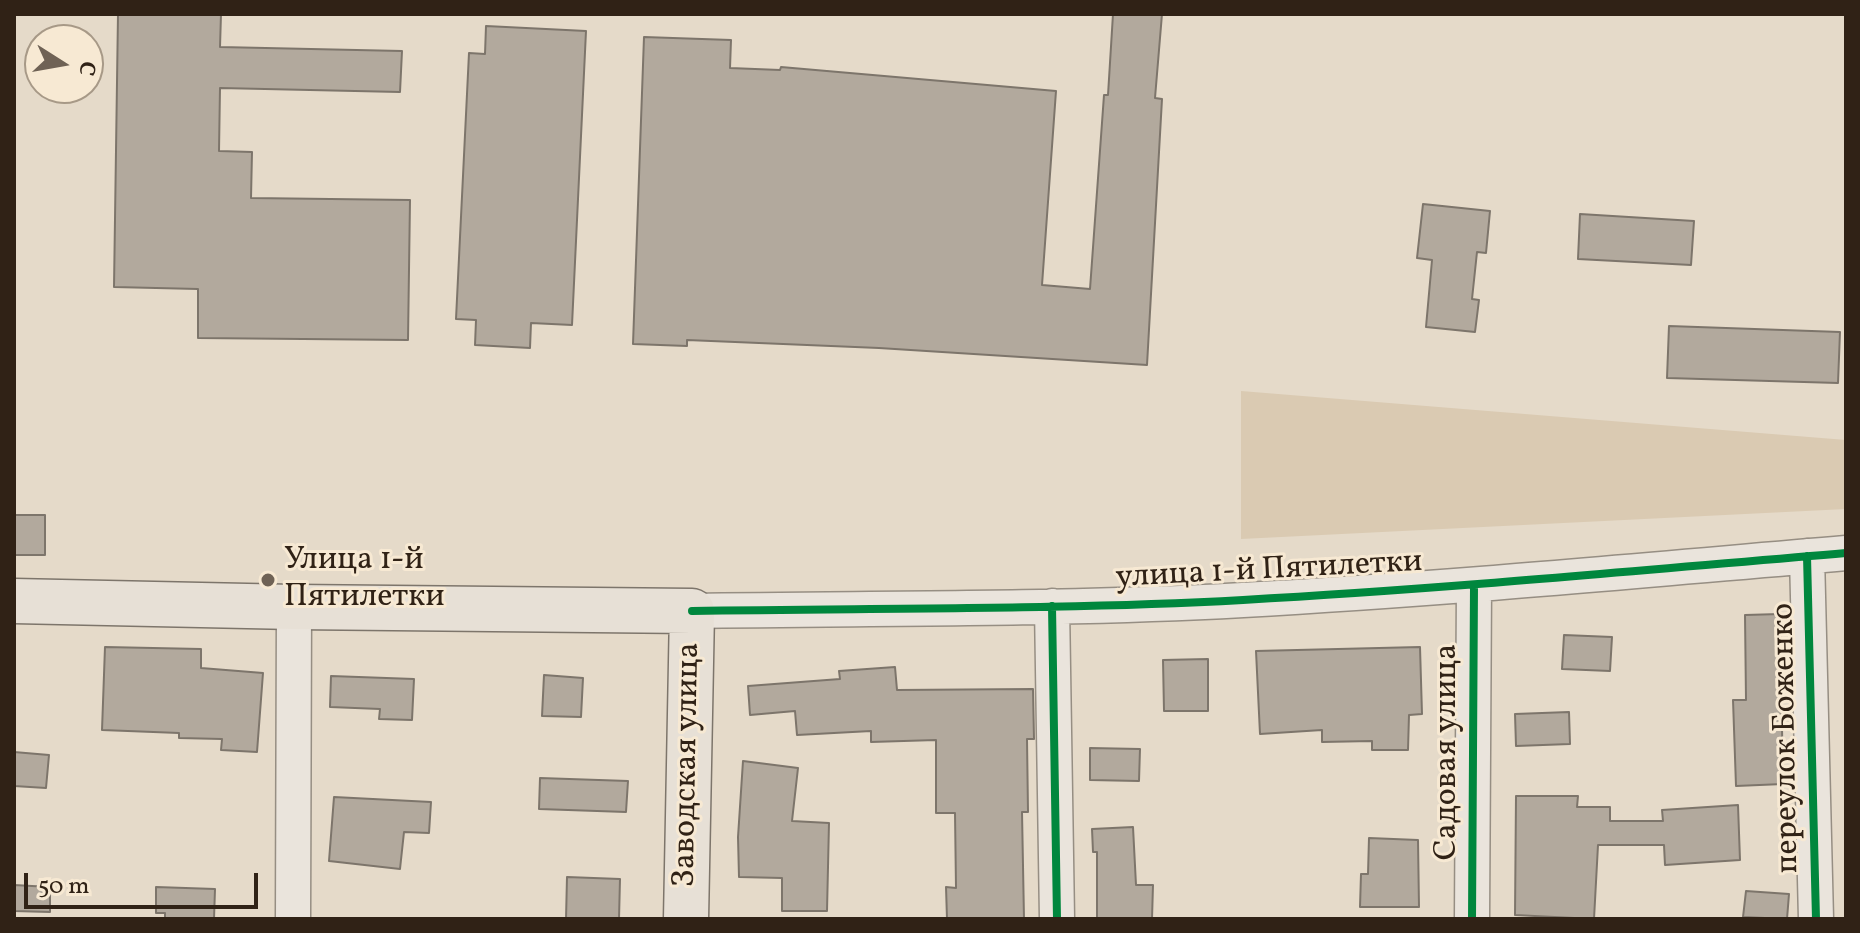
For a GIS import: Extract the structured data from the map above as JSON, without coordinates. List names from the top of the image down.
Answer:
{
  "streets": {
    "main road": ["улица 1-й Пятилетки", "Заводская улица"],
    "street": ["переулок Боженко", "Садовая улица"]
  },
  "crossings": [
    ["улица 1-й Пятилетки", "переулок Боженко"],
    ["улица 1-й Пятилетки", "Садовая улица"],
    ["улица 1-й Пятилетки", "Заводская улица"]
  ],
  "places": ["Улица 1-й Пятилетки"],
  "scale_bar": "50 m",
  "north": "right"
}
